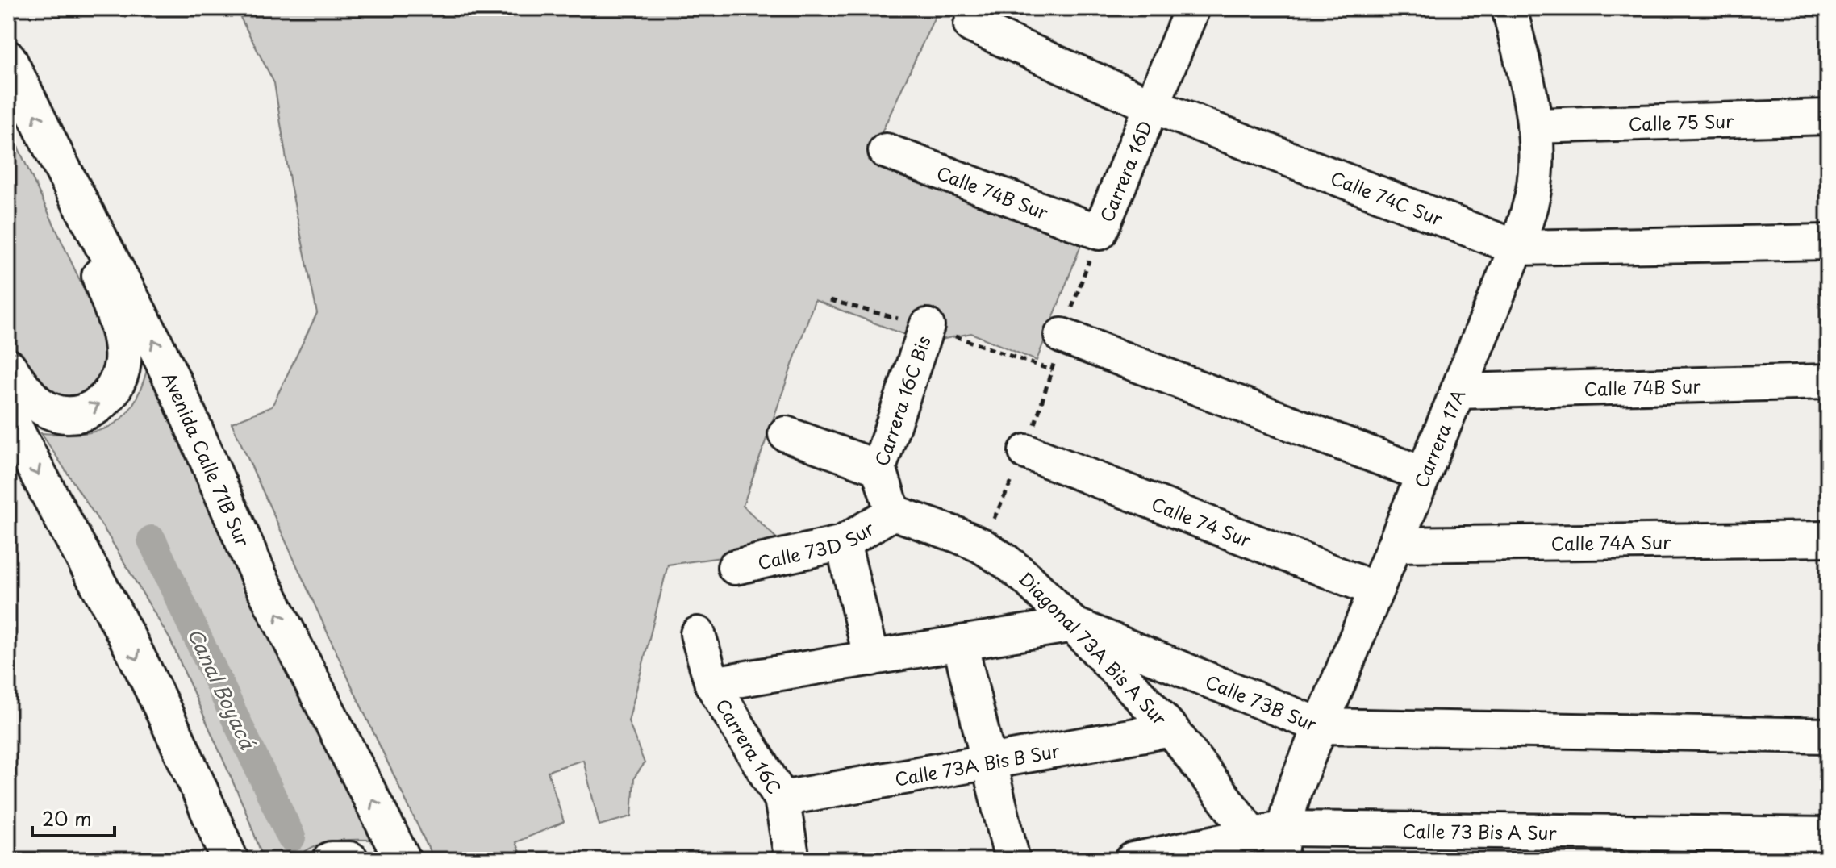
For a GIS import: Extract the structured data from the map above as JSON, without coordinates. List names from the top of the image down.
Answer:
{
  "streets": {
    "highway": ["Avenida Calle 71B Sur"],
    "street": [
      "Calle 75 Sur",
      "Carrera 16D",
      "Calle 74B Sur",
      "Calle 74C Sur",
      "Carrera 16C Bis",
      "Carrera 17A",
      "Calle 74 Sur",
      "Calle 74A Sur",
      "Calle 73D Sur",
      "Diagonal 73A Bis A Sur",
      "Calle 73B Sur",
      "Carrera 16C",
      "Calle 73A Bis B Sur",
      "Calle 73 Bis A Sur"
    ]
  },
  "crossings": [
    ["Calle 75 Sur", "Carrera 17A"],
    ["Carrera 16D", "Calle 74B Sur"],
    ["Carrera 16D", "Calle 74C Sur"],
    ["Calle 74B Sur", "Carrera 17A"],
    ["Calle 74C Sur", "Carrera 17A"],
    ["Carrera 16C Bis", "Calle 73D Sur"],
    ["Carrera 16C Bis", "Diagonal 73A Bis A Sur"],
    ["Carrera 17A", "Calle 74 Sur"],
    ["Carrera 17A", "Calle 74A Sur"],
    ["Carrera 17A", "Diagonal 73A Bis A Sur"],
    ["Carrera 17A", "Calle 73B Sur"],
    ["Carrera 17A", "Calle 73 Bis A Sur"],
    ["Calle 73D Sur", "Diagonal 73A Bis A Sur"],
    ["Diagonal 73A Bis A Sur", "Calle 73B Sur"],
    ["Diagonal 73A Bis A Sur", "Calle 73A Bis B Sur"],
    ["Diagonal 73A Bis A Sur", "Calle 73 Bis A Sur"],
    ["Carrera 16C", "Calle 73A Bis B Sur"]
  ],
  "water": ["Canal Boyacá"],
  "scale_bar": "20 m"
}
